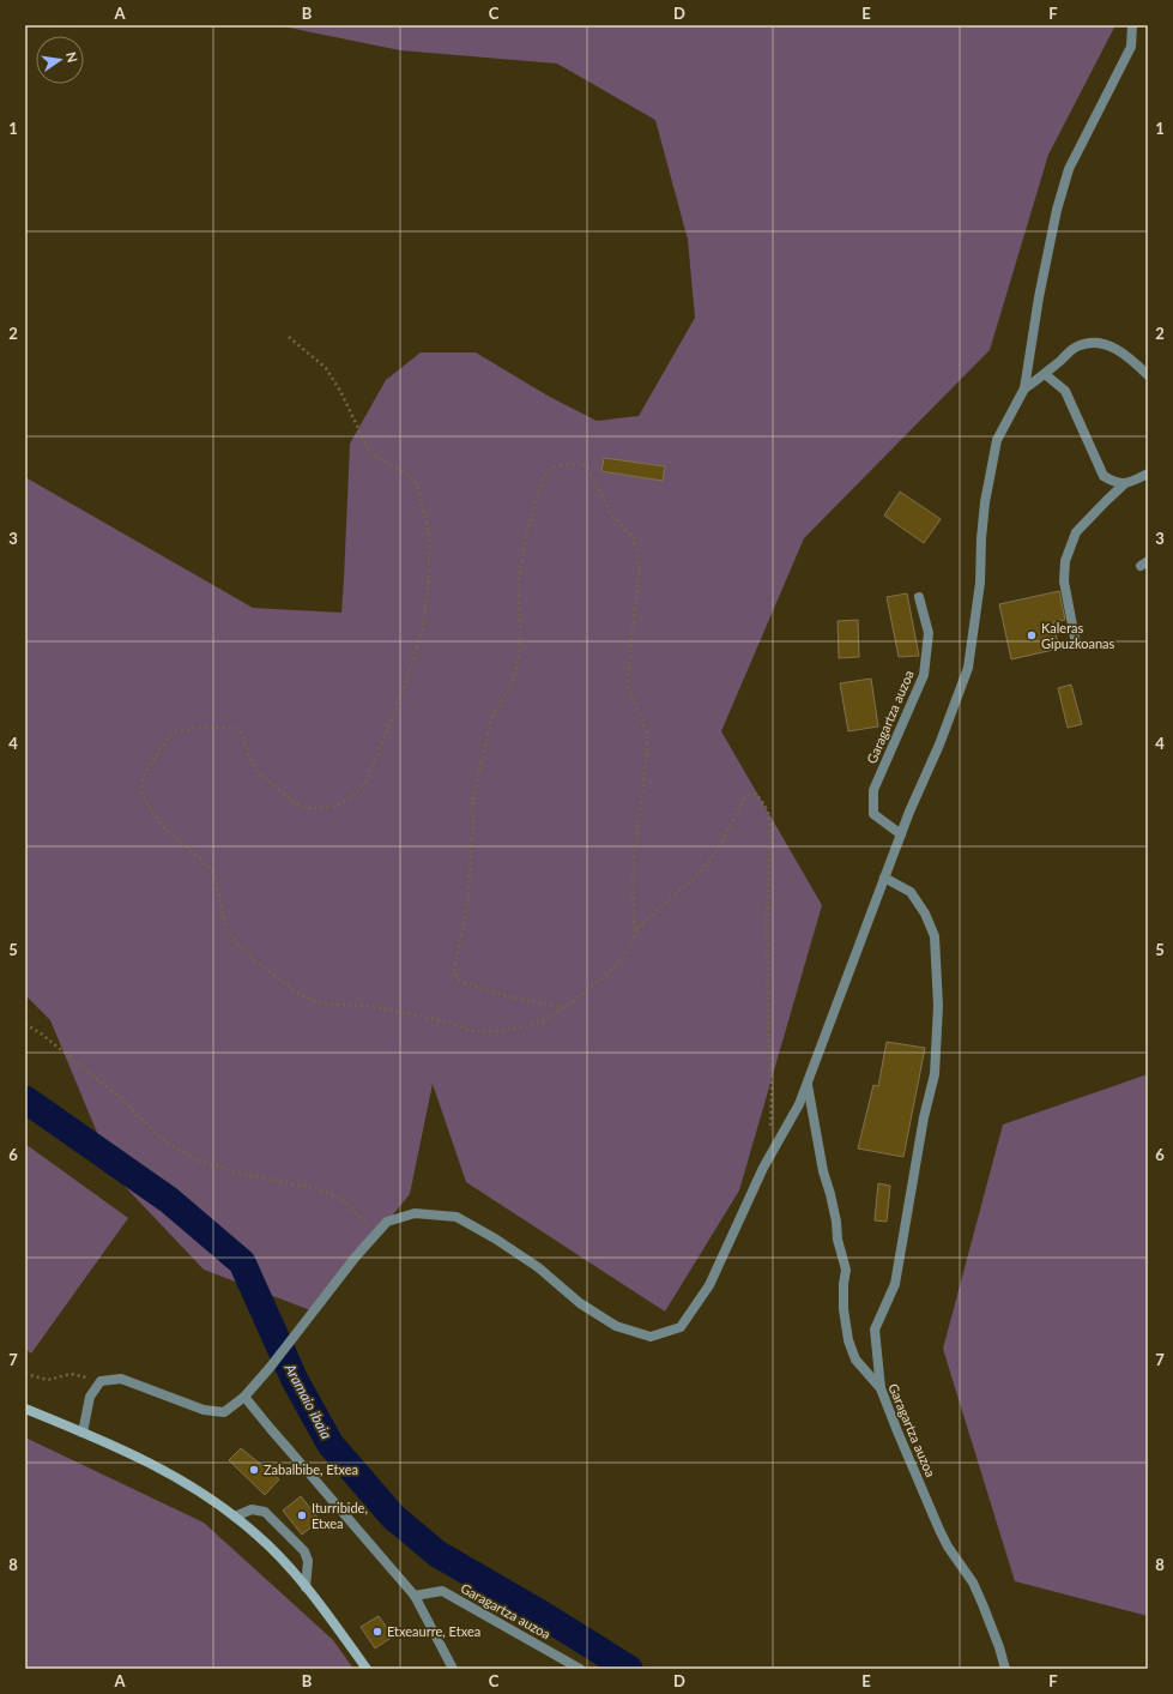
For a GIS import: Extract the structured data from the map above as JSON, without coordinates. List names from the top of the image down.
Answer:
{
  "streets": {
    "street": ["Garagartza auzoa"]
  },
  "water": ["Aramaio ibaia"],
  "places": [
    "Kaleras Gipuzkoanas",
    "Zabalbibe, Etxea",
    "Iturribide, Etxea",
    "Etxeaurre, Etxea"
  ],
  "north": "right",
  "grid": {
    "columns": [
      "A",
      "B",
      "C",
      "D",
      "E",
      "F"
    ],
    "rows": [
      "1",
      "2",
      "3",
      "4",
      "5",
      "6",
      "7",
      "8"
    ]
  }
}
